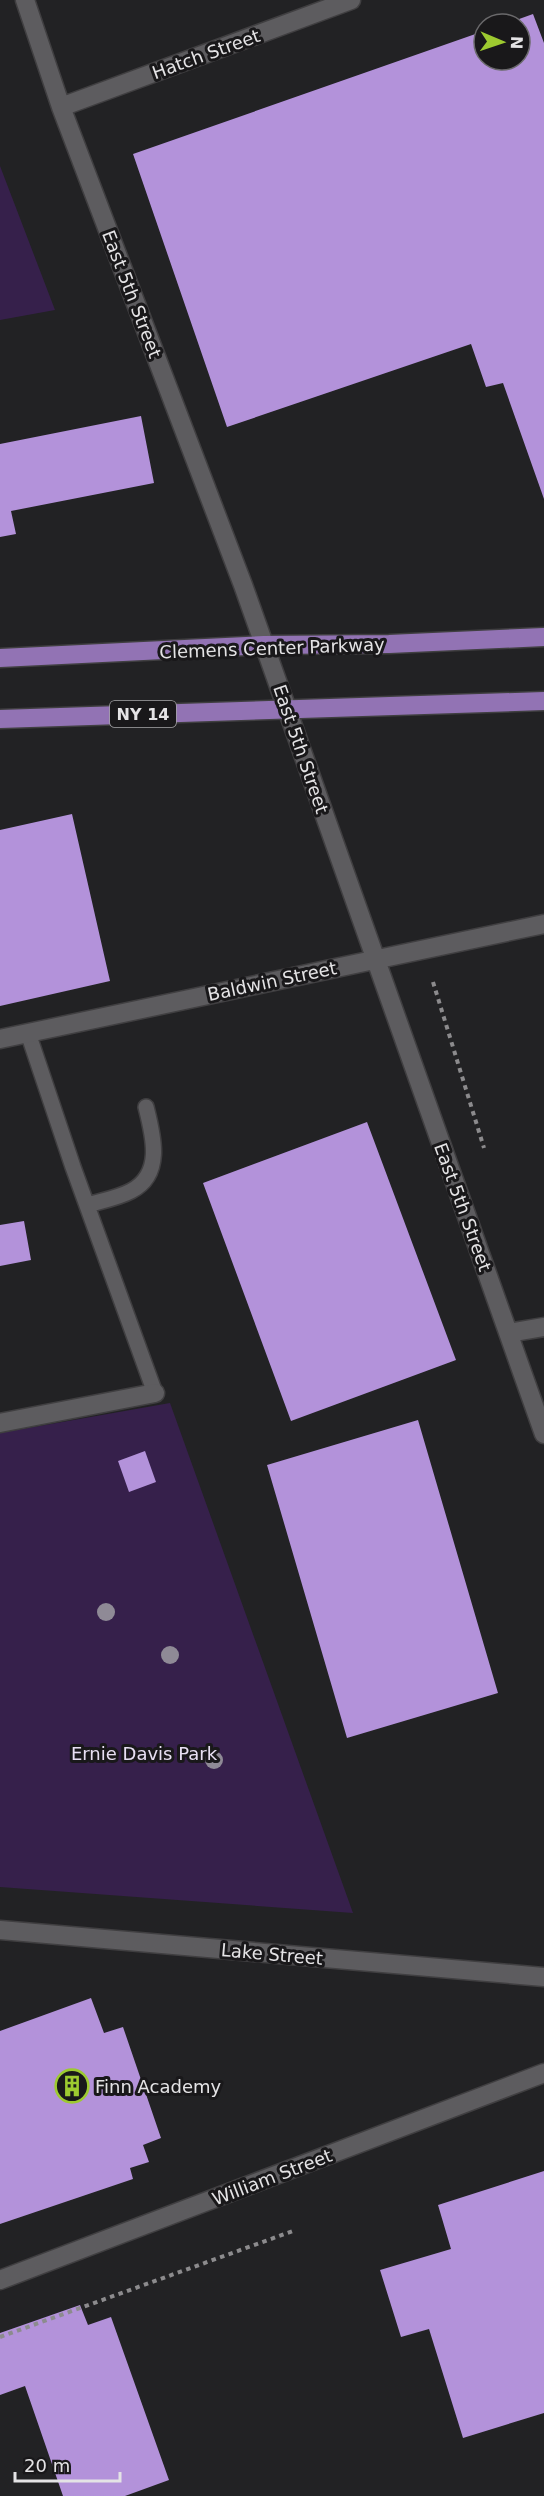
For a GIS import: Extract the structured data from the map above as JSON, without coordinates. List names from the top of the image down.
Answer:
{
  "streets": {
    "main road": ["Clemens Center Parkway", "NY 14"],
    "street": [
      "Hatch Street",
      "East 5th Street",
      "Baldwin Street",
      "Lake Street",
      "William Street"
    ]
  },
  "crossings": [
    ["Hatch Street", "East 5th Street"],
    ["East 5th Street", "Clemens Center Parkway"],
    ["East 5th Street", "NY 14"],
    ["East 5th Street", "Baldwin Street"]
  ],
  "parks": ["Ernie Davis Park"],
  "places": {
    "building": ["Finn Academy"]
  },
  "scale_bar": "20 m",
  "north": "right"
}
